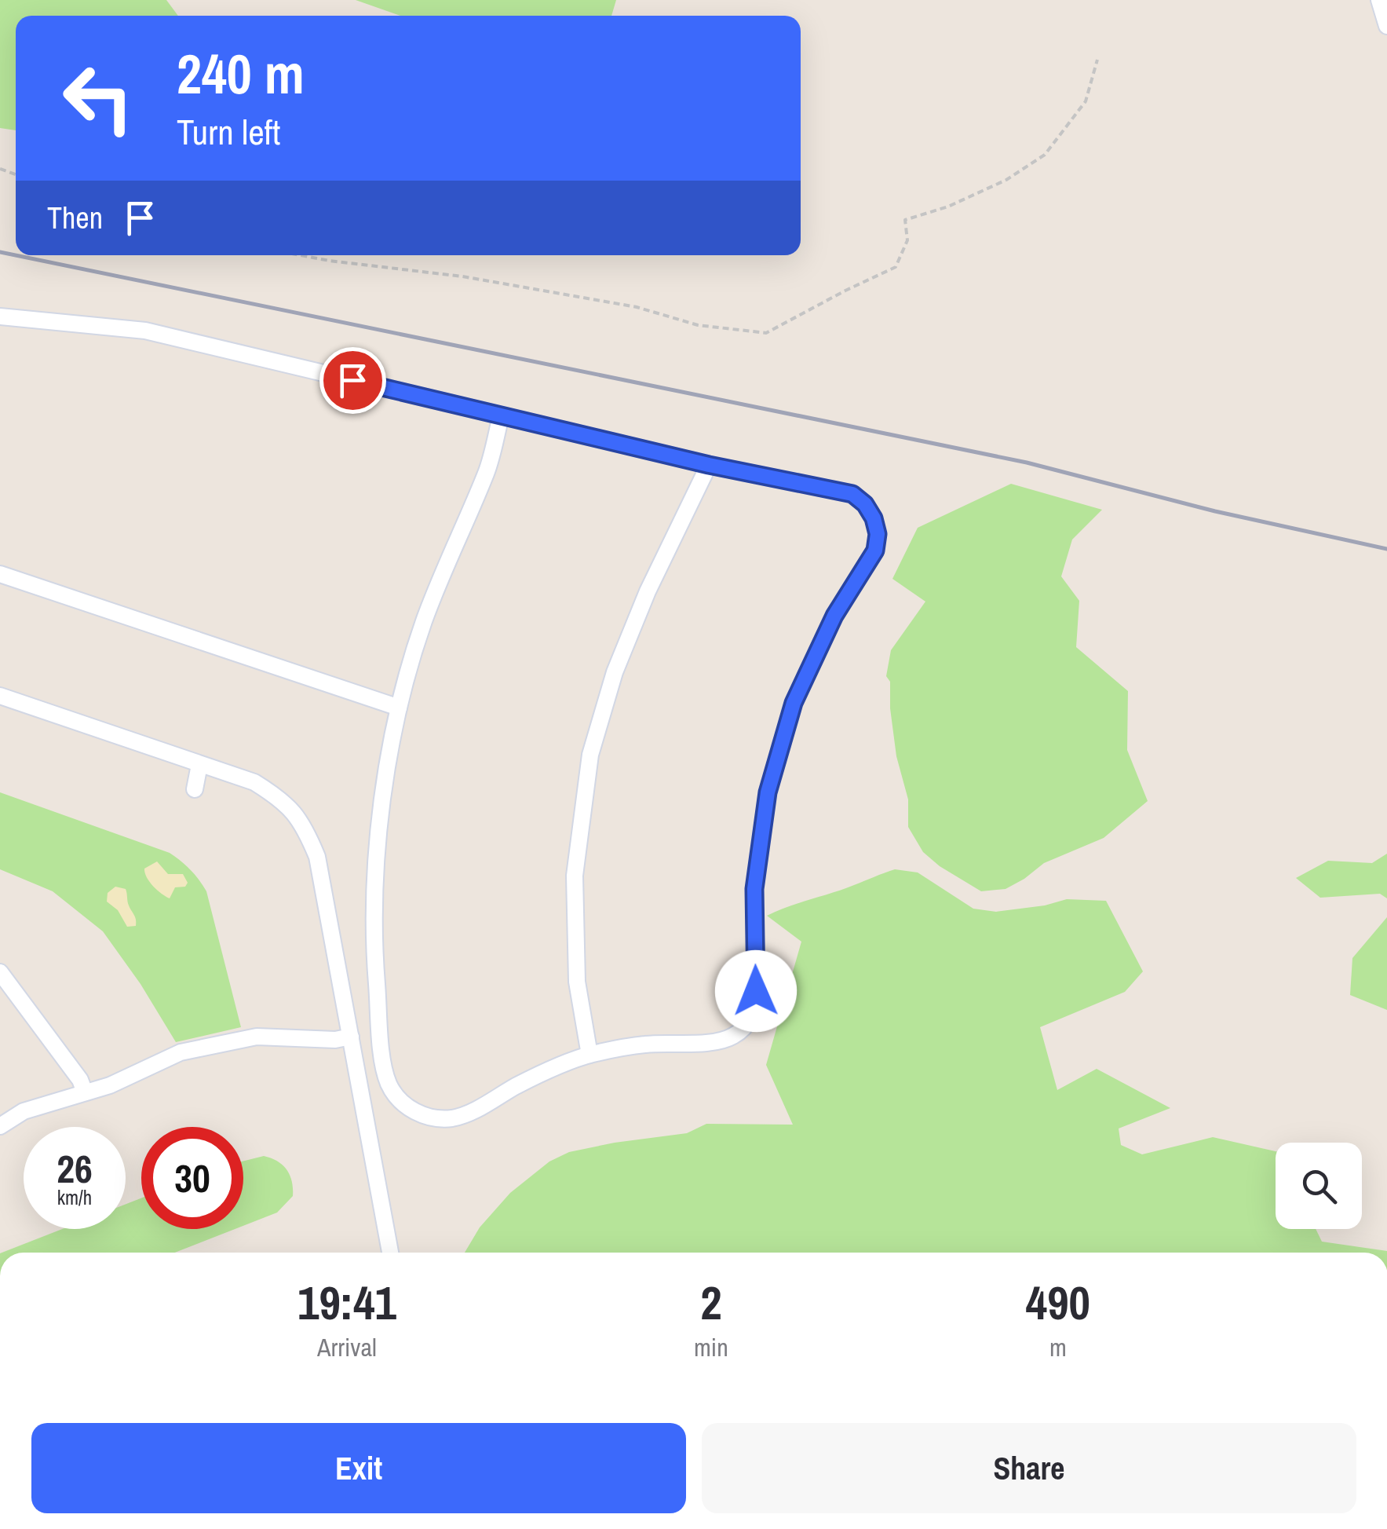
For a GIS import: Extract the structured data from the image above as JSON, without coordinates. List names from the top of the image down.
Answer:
{
  "page": {
    "turn": ["240 m", "Turn left"],
    "then": "Then",
    "speed": "26 km/h",
    "limit": "30",
    "eta": [
      "19:41",
      "Arrival",
      "2",
      "min",
      "490",
      "m"
    ],
    "buttons": ["Exit", "Share"]
  }
}
